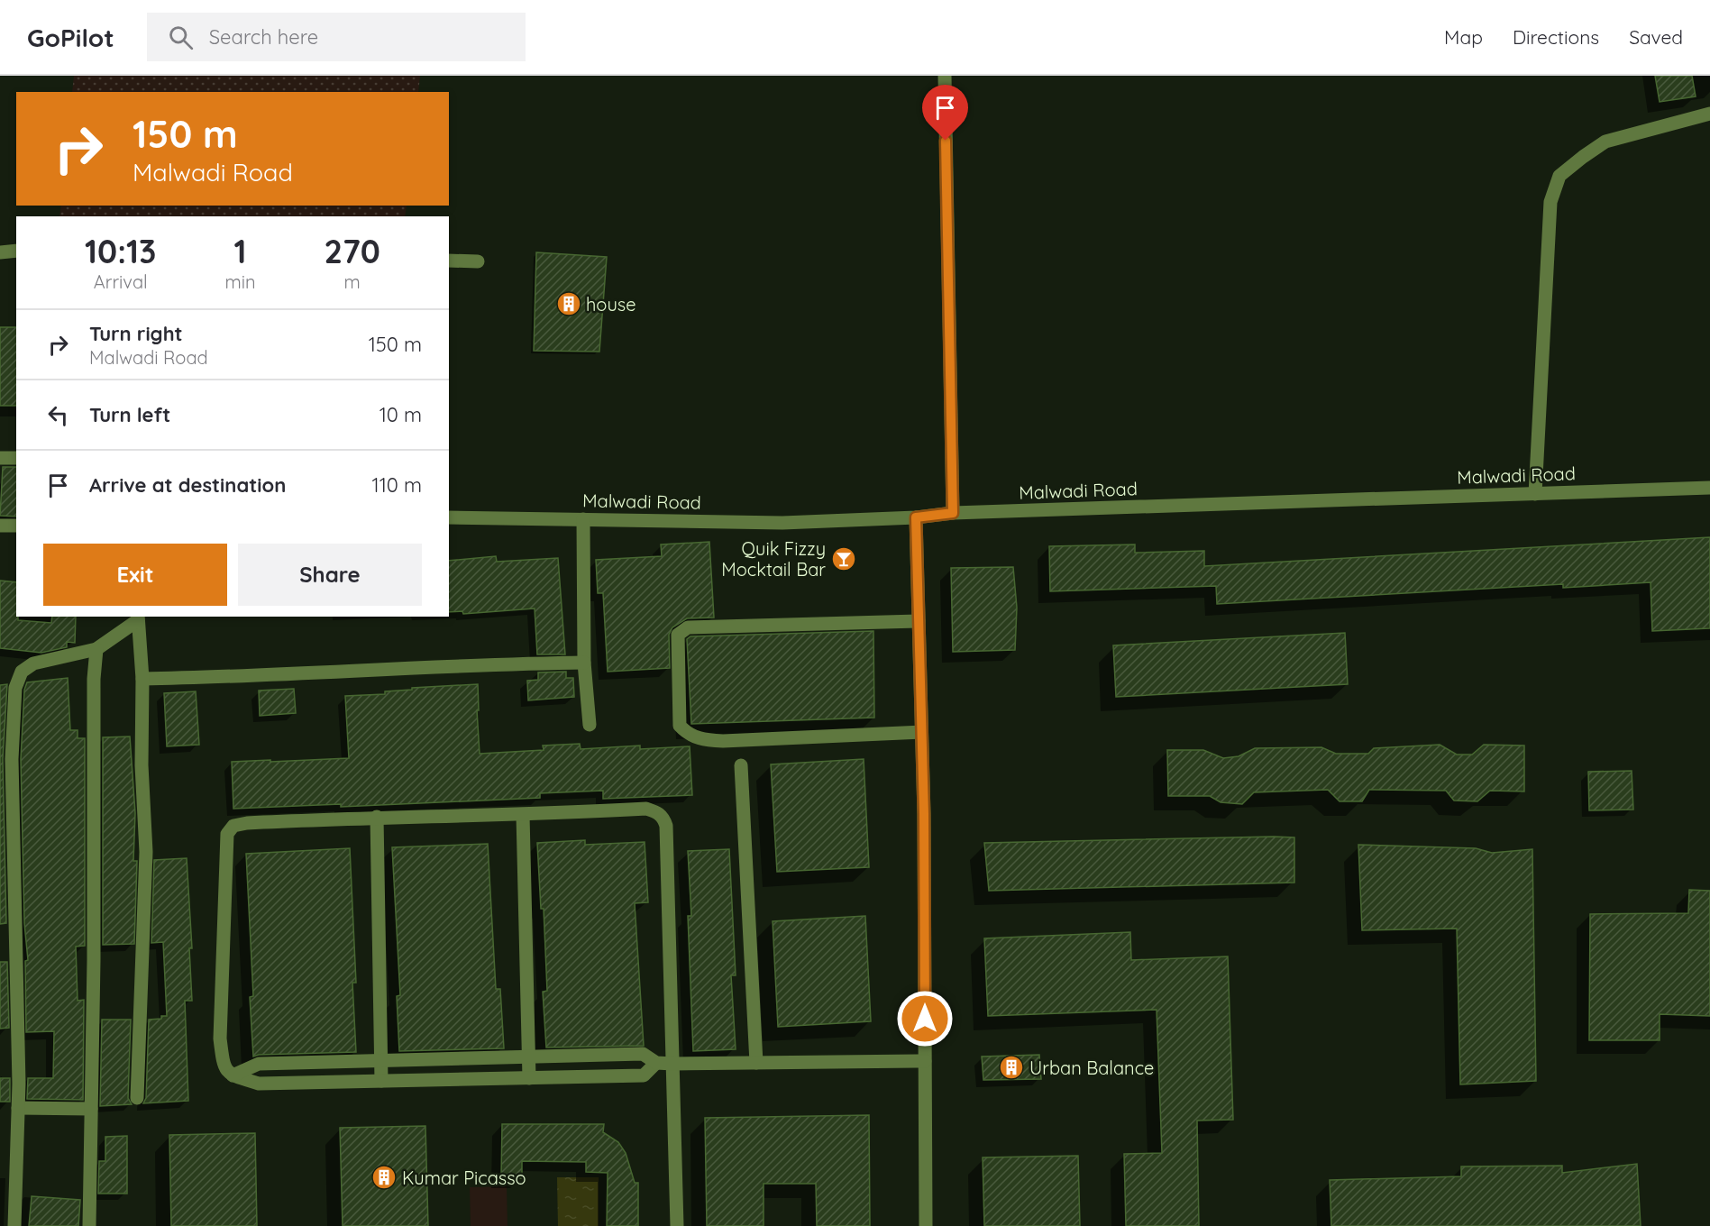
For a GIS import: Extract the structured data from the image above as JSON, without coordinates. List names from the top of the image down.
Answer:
{
  "streets": {
    "street": ["Malwadi Road"]
  },
  "places": {
    "building": ["house", "Urban Balance", "Kumar Picasso"],
    "bar": ["Quik Fizzy Mocktail Bar"]
  },
  "page": {
    "header": "GoPilot",
    "search": "Search here",
    "nav": ["Map", "Directions", "Saved"],
    "turn": ["150 m", "Malwadi Road"],
    "eta": [
      "10:13",
      "Arrival",
      "1",
      "min",
      "270",
      "m"
    ],
    "list": [
      {
        "name": "Turn right",
        "note": "Malwadi Road",
        "value": "150 m"
      },
      {
        "name": "Turn left",
        "value": "10 m"
      },
      {
        "name": "Arrive at destination",
        "value": "110 m"
      }
    ],
    "buttons": ["Exit", "Share"]
  }
}
